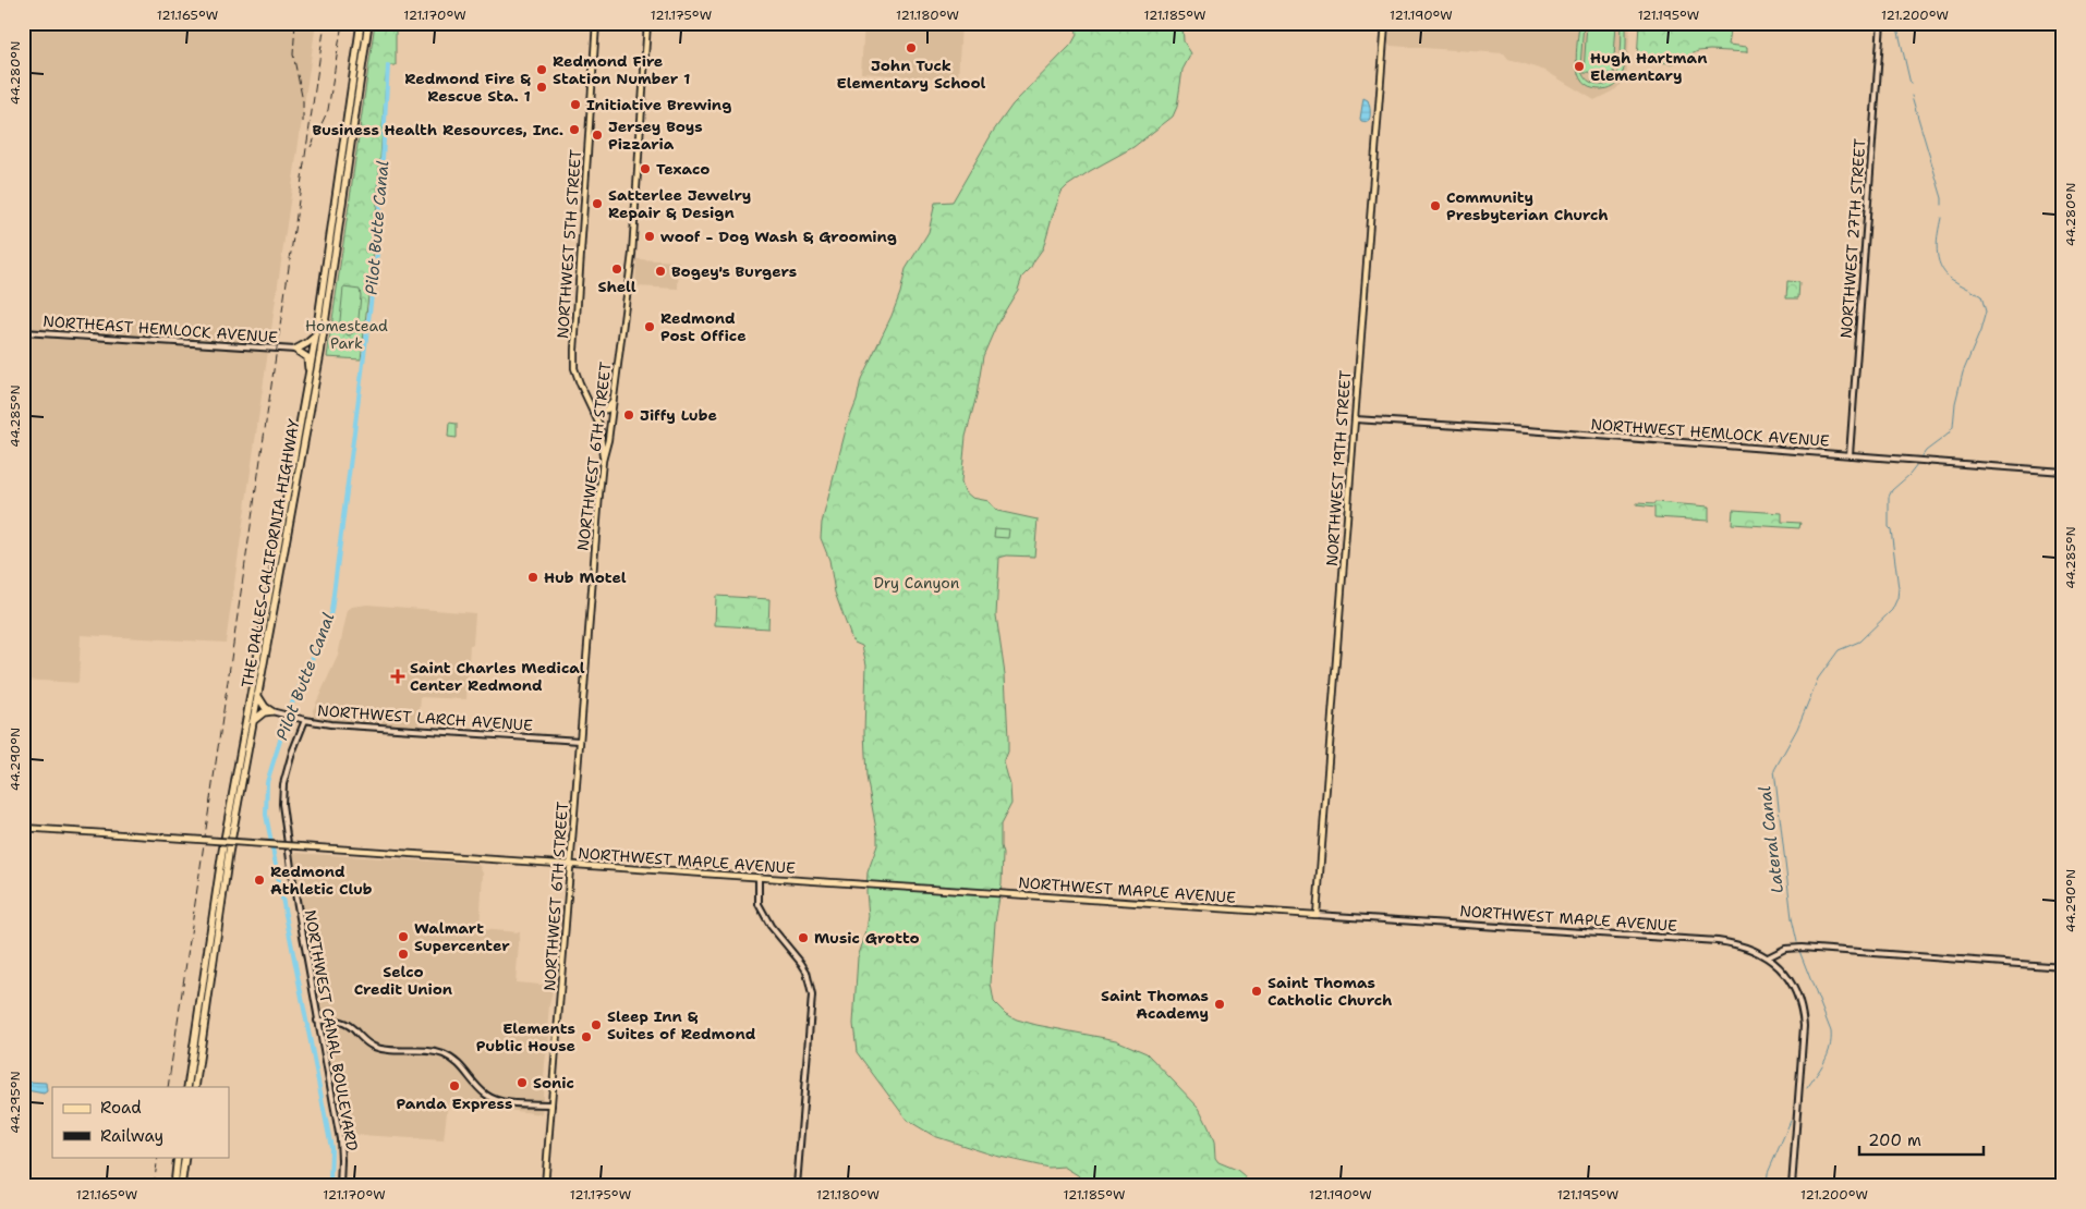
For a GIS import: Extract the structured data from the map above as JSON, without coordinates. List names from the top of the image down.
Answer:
{
  "streets": {
    "highway": ["THE DALLES-CALIFORNIA HIGHWAY"],
    "main road": [
      "NORTHWEST 5TH STREET",
      "NORTHWEST 6TH STREET",
      "NORTHWEST 19TH STREET",
      "NORTHWEST MAPLE AVENUE"
    ],
    "street": [
      "NORTHWEST 27TH STREET",
      "NORTHEAST HEMLOCK AVENUE",
      "NORTHWEST HEMLOCK AVENUE",
      "NORTHWEST LARCH AVENUE",
      "NORTHWEST CANAL BOULEVARD"
    ]
  },
  "crossings": [
    ["NORTHWEST 27TH STREET", "NORTHWEST HEMLOCK AVENUE"],
    ["NORTHWEST 5TH STREET", "NORTHWEST 6TH STREET"],
    ["NORTHWEST HEMLOCK AVENUE", "NORTHWEST 19TH STREET"],
    ["NORTHWEST 6TH STREET", "NORTHWEST LARCH AVENUE"],
    ["NORTHWEST 6TH STREET", "NORTHWEST MAPLE AVENUE"],
    ["NORTHWEST 19TH STREET", "NORTHWEST MAPLE AVENUE"],
    ["NORTHWEST LARCH AVENUE", "NORTHWEST CANAL BOULEVARD"]
  ],
  "water": ["Pilot Butte Canal", "Lateral Canal"],
  "parks": ["Homestead Park", "Dry Canyon"],
  "places": {
    "other": [
      "John Tuck Elementary School",
      "Hugh Hartman Elementary",
      "Redmond Fire Station Number 1",
      "Redmond Fire & Rescue Sta. 1",
      "Initiative Brewing",
      "Business Health Resources, Inc.",
      "Jersey Boys Pizzaria",
      "Texaco",
      "Satterlee Jewelry Repair & Design",
      "Community Presbyterian Church",
      "woof - Dog Wash & Grooming",
      "Shell",
      "Bogey's Burgers",
      "Redmond Post Office",
      "Jiffy Lube",
      "Hub Motel",
      "Redmond Athletic Club",
      "Walmart Supercenter",
      "Music Grotto",
      "Selco Credit Union",
      "Saint Thomas Catholic Church",
      "Saint Thomas Academy",
      "Sleep Inn & Suites of Redmond",
      "Elements Public House",
      "Sonic",
      "Panda Express"
    ],
    "health": ["Saint Charles Medical Center Redmond"]
  },
  "legend": ["Road", "Railway"],
  "scale_bar": "200 m",
  "coordinates": [
    "121.165°W",
    "121.170°W",
    "121.175°W",
    "121.180°W",
    "121.185°W",
    "121.190°W",
    "121.195°W",
    "121.200°W",
    "44.280°N",
    "44.285°N",
    "44.290°N",
    "44.295°N"
  ]
}
